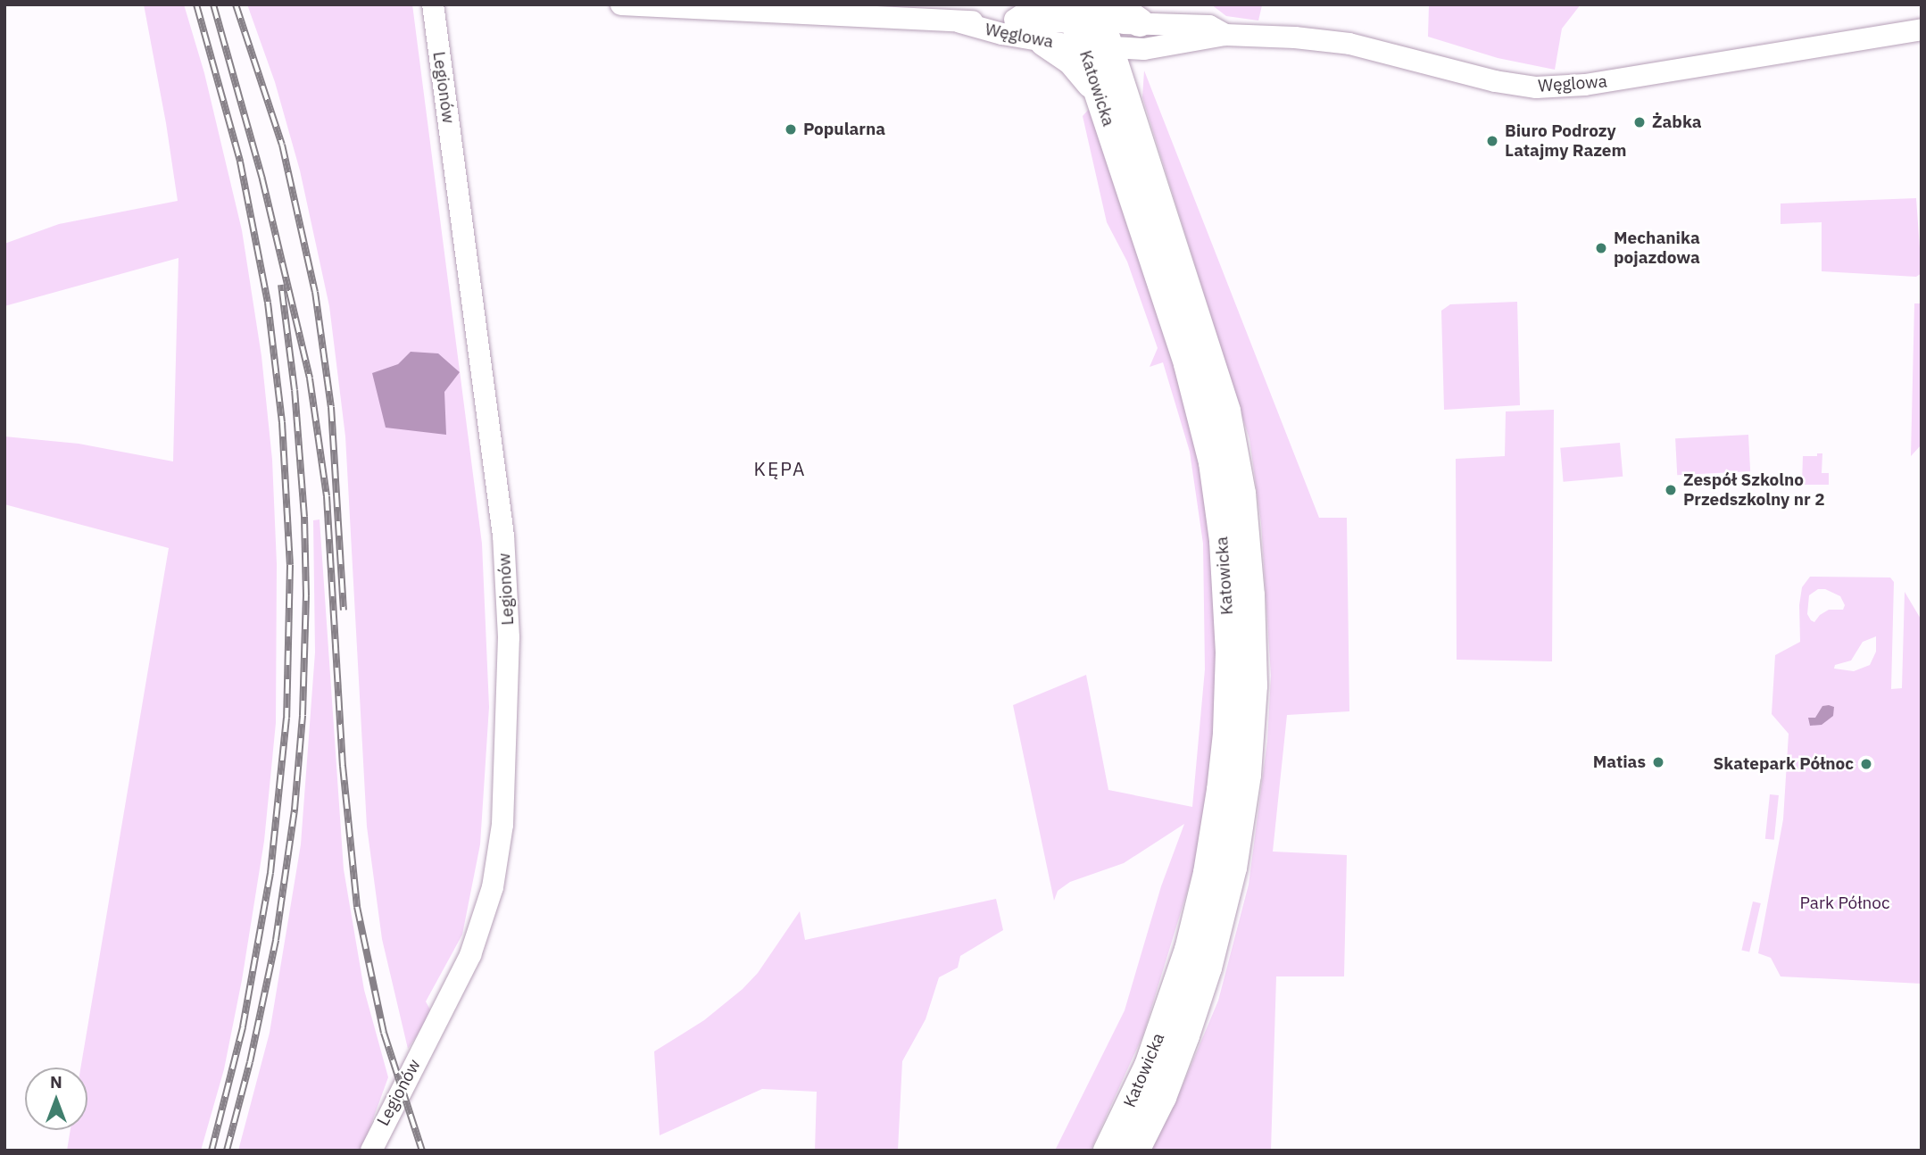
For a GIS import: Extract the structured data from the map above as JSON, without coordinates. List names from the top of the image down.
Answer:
{
  "streets": {
    "main road": ["Katowicka"],
    "street": ["Węglowa", "Legionów"]
  },
  "crossings": [
    ["Węglowa", "Katowicka"]
  ],
  "districts": ["KĘPA"],
  "parks": ["Park Północ"],
  "places": [
    "Żabka",
    "Popularna",
    "Biuro Podrozy Latajmy Razem",
    "Mechanika pojazdowa",
    "Zespół Szkolno Przedszkolny nr 2",
    "Matias",
    "Skatepark Północ"
  ],
  "north": "top"
}
